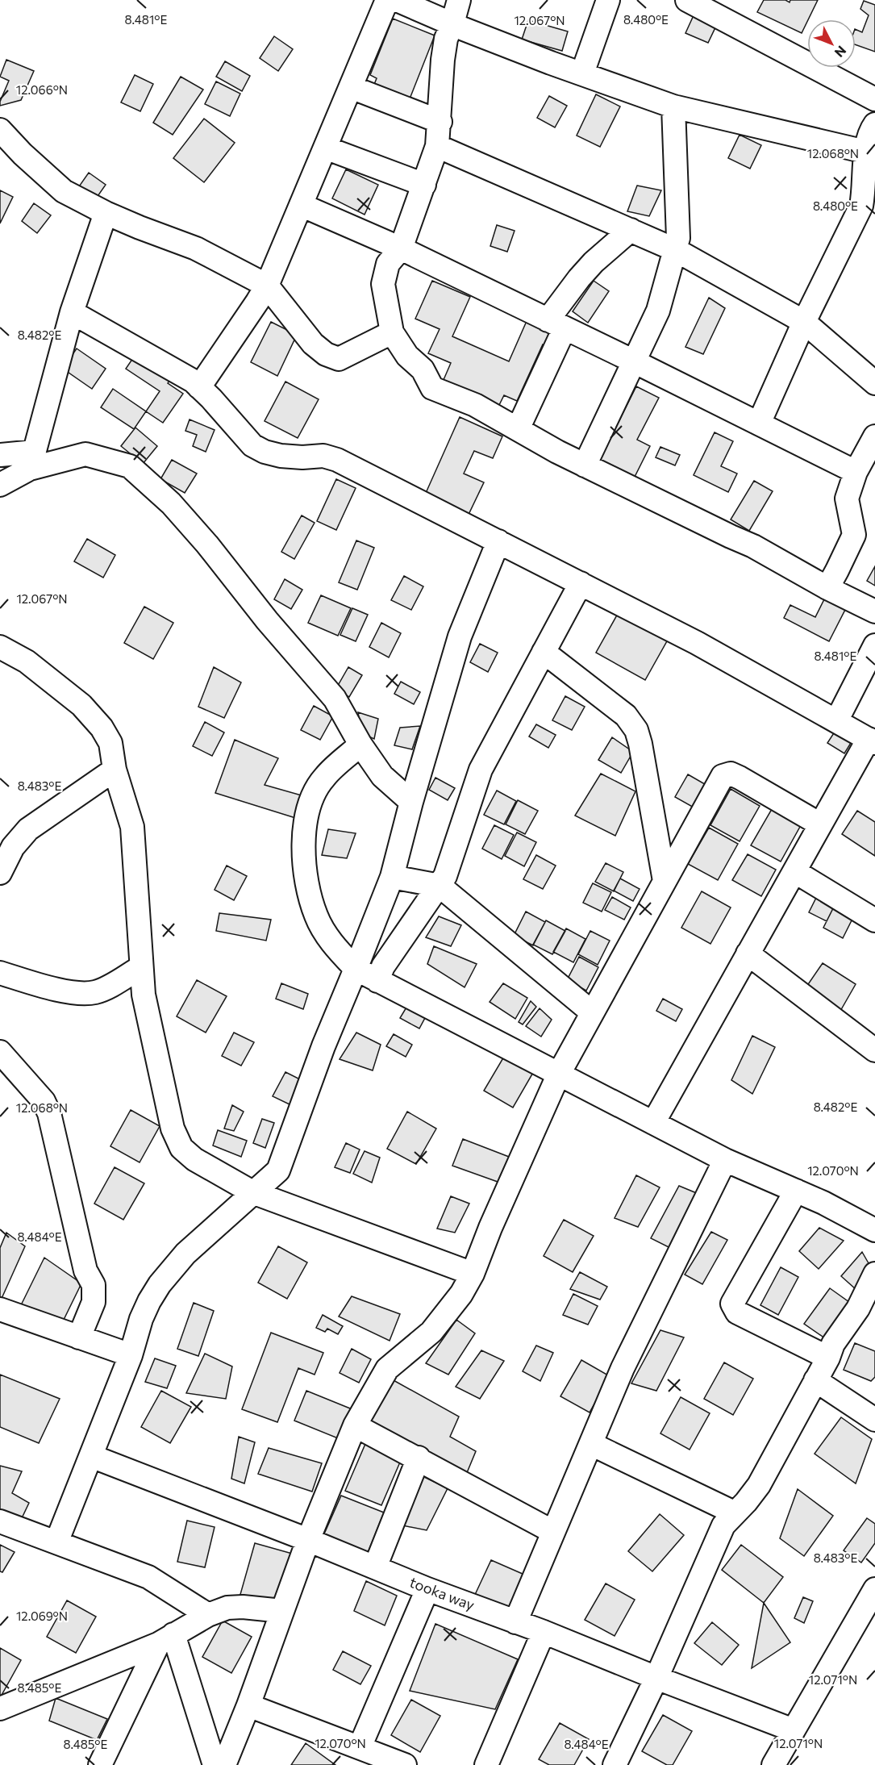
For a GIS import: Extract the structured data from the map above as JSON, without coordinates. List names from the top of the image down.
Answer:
{
  "streets": {
    "street": ["tooka way"]
  },
  "north": "bottom right",
  "coordinates": [
    "8.481°E",
    "8.480°E",
    "12.067°N",
    "12.066°N",
    "12.068°N",
    "8.482°E",
    "8.483°E",
    "12.070°N",
    "8.484°E",
    "12.069°N",
    "12.071°N",
    "8.485°E"
  ]
}
